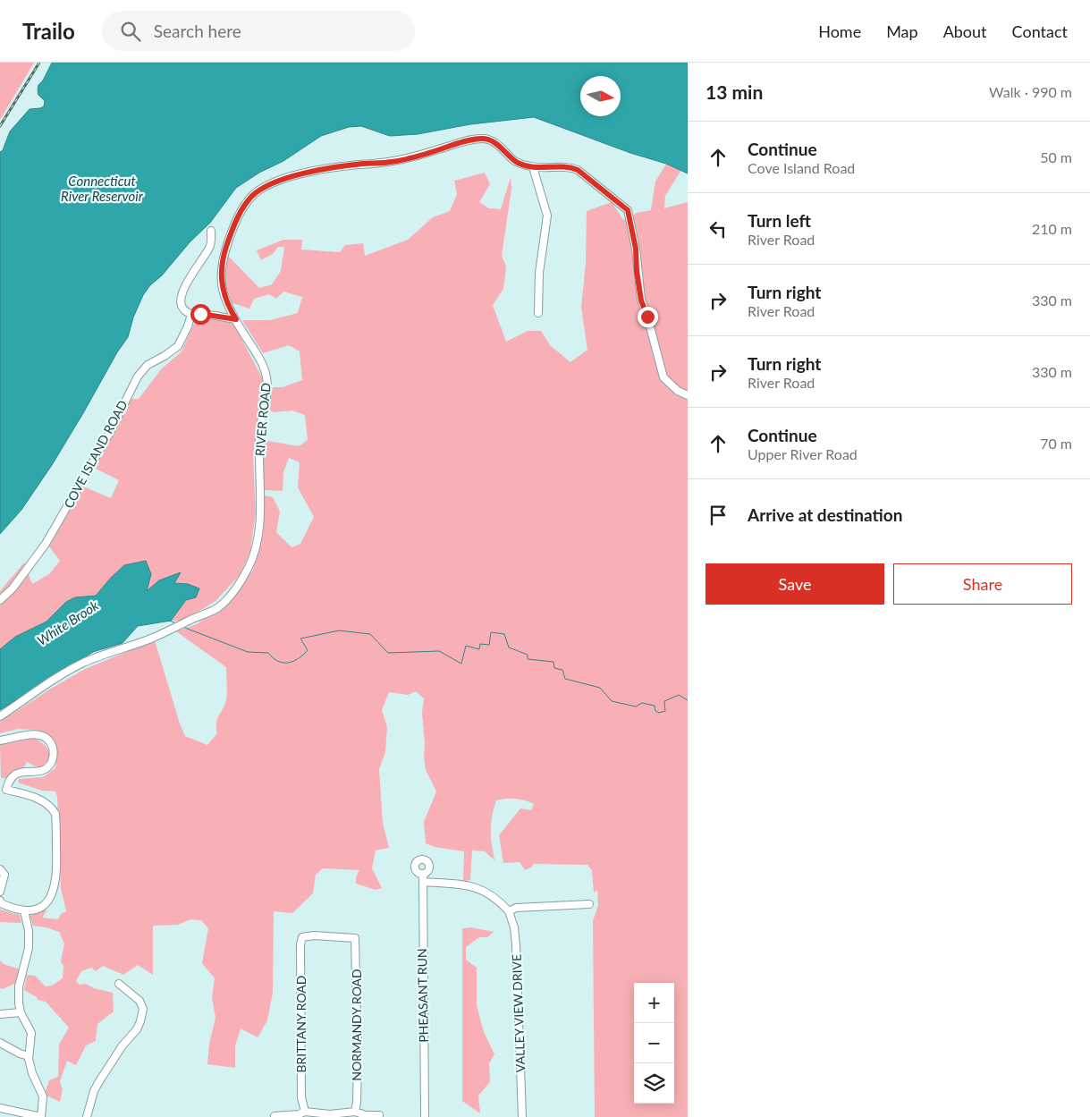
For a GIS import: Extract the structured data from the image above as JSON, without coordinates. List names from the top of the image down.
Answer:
{
  "streets": {
    "street": [
      "RIVER ROAD",
      "COVE ISLAND ROAD",
      "PHEASANT RUN",
      "VALLEY VIEW DRIVE",
      "BRITTANY ROAD",
      "NORMANDY ROAD"
    ]
  },
  "crossings": [
    ["PHEASANT RUN", "VALLEY VIEW DRIVE"],
    ["BRITTANY ROAD", "NORMANDY ROAD"]
  ],
  "water": ["Connecticut River Reservoir", "White Brook"],
  "north": "right",
  "page": {
    "header": "Trailo",
    "search": "Search here",
    "nav": [
      "Home",
      "Map",
      "About",
      "Contact"
    ],
    "heading": ["13 min", "Walk · 990 m"],
    "list": [
      ["Continue", "Cove Island Road", "50 m"],
      ["Turn left", "River Road", "210 m"],
      ["Turn right", "River Road", "330 m"],
      ["Turn right", "River Road", "330 m"],
      ["Continue", "Upper River Road", "70 m"],
      "Arrive at destination"
    ],
    "buttons": ["Save", "Share"],
    "map_buttons": ["+", "−"]
  }
}
